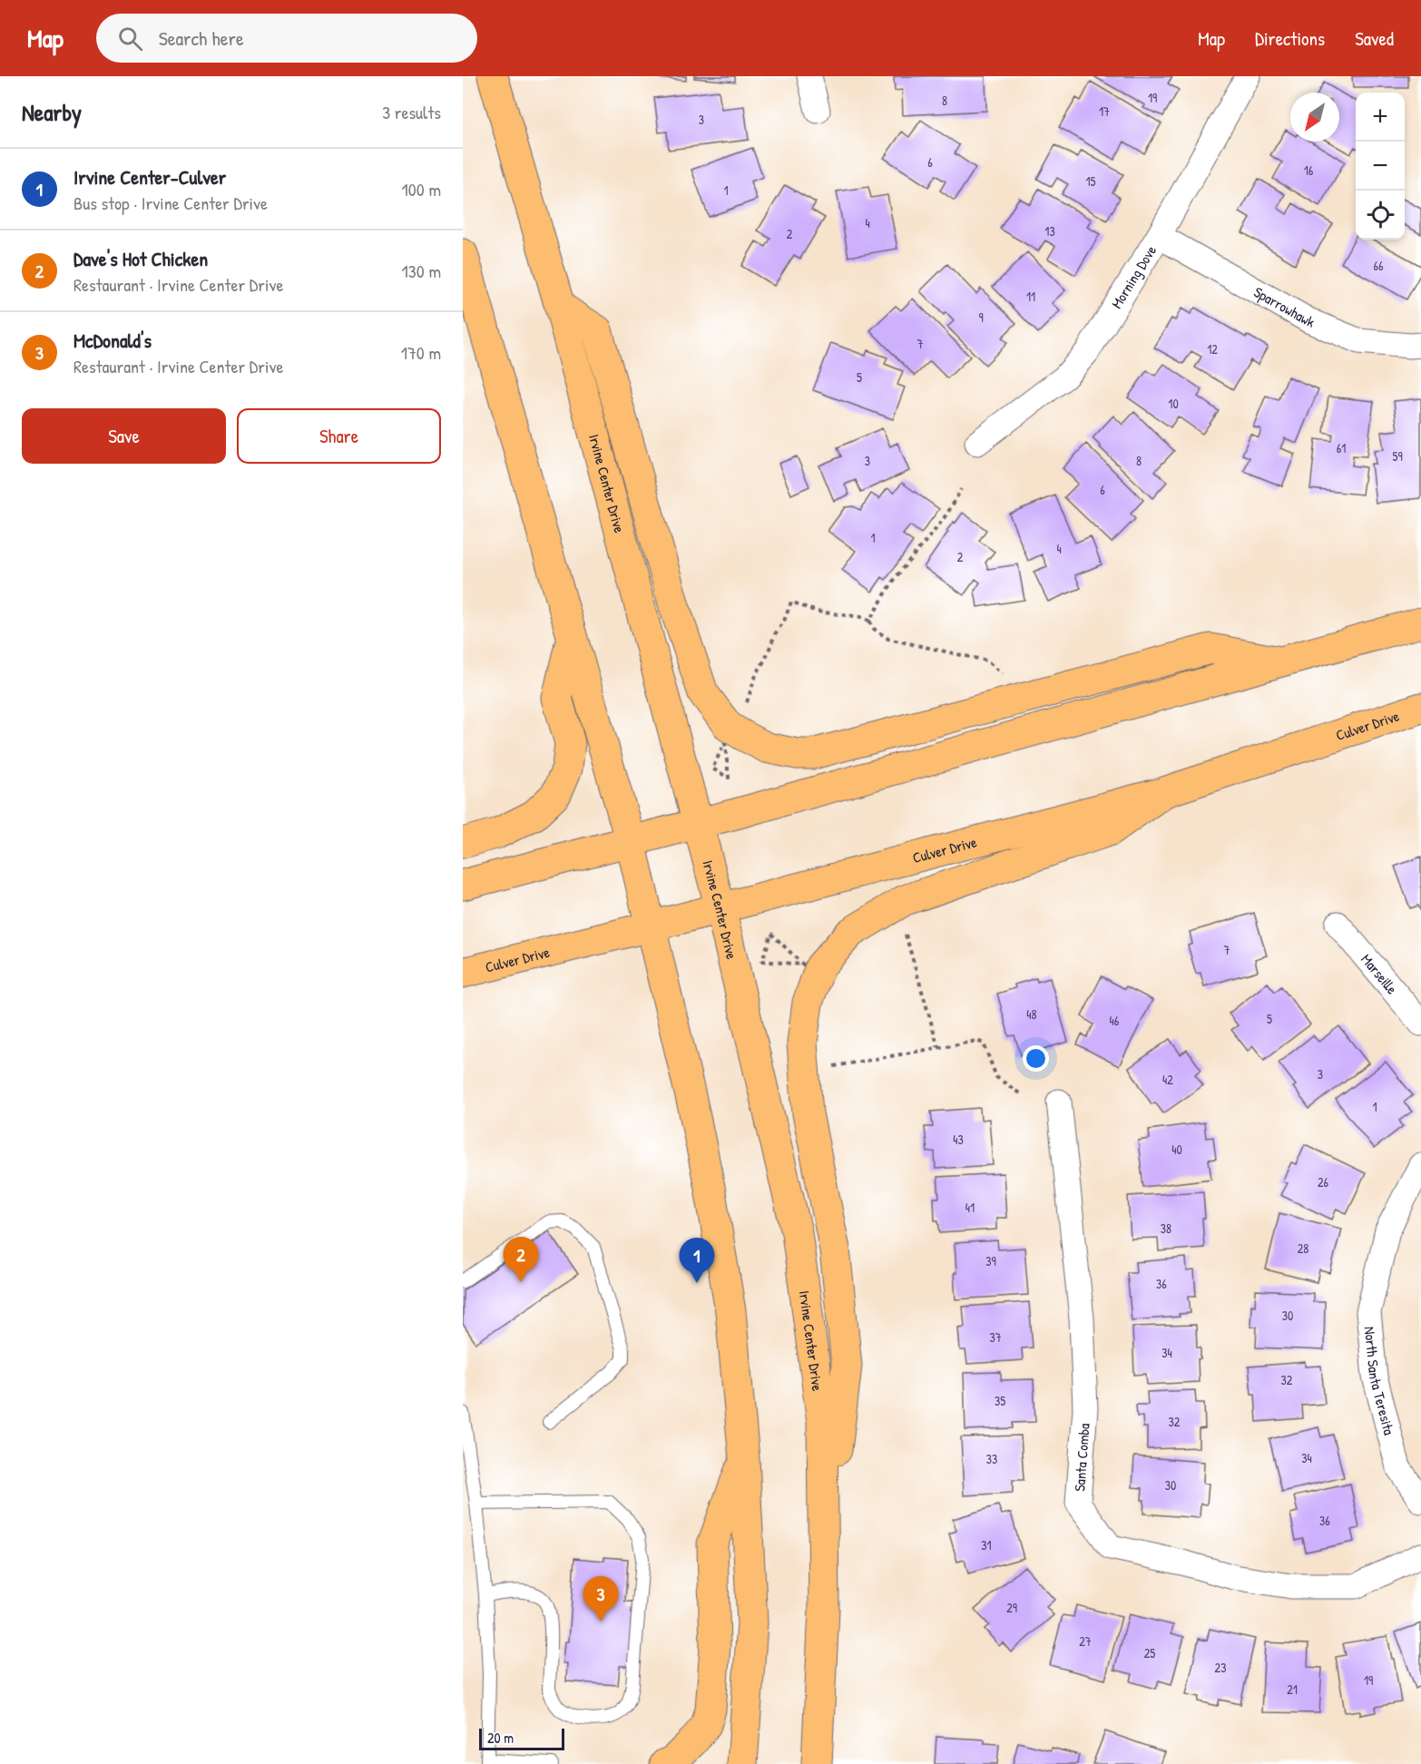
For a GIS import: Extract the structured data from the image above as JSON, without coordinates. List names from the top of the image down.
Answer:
{
  "streets": {
    "main road": ["Irvine Center Drive", "Culver Drive"],
    "street": [
      "Morning Dove",
      "Sparrowhawk",
      "Marseille",
      "North Santa Teresita",
      "Santa Comba"
    ]
  },
  "crossings": [
    ["Morning Dove", "Sparrowhawk"],
    ["Irvine Center Drive", "Culver Drive"]
  ],
  "house_numbers": [
    "19",
    "8",
    "17",
    "3",
    "6",
    "16",
    "15",
    "1",
    "4",
    "13",
    "2",
    "66",
    "11",
    "9",
    "7",
    "12",
    "5",
    "10",
    "61",
    "59",
    "3",
    "8",
    "6",
    "1",
    "4",
    "2",
    "7",
    "48",
    "5",
    "46",
    "3",
    "42",
    "1",
    "43",
    "40",
    "26",
    "41",
    "38",
    "28",
    "39",
    "36",
    "30",
    "37",
    "34",
    "32",
    "35",
    "32",
    "34",
    "33",
    "30",
    "36",
    "31",
    "29",
    "27",
    "25",
    "23",
    "19",
    "21"
  ],
  "scale_bar": "20 m",
  "north": "bottom left",
  "page": {
    "header": "Map",
    "search": "Search here",
    "nav": ["Map", "Directions", "Saved"],
    "heading": ["Nearby", "3 results"],
    "map_buttons": ["+", "−"],
    "list": [
      {
        "mark": "1",
        "name": "Irvine Center-Culver",
        "note": "Bus stop · Irvine Center Drive",
        "value": "100 m"
      },
      {
        "mark": "2",
        "name": "Dave's Hot Chicken",
        "note": "Restaurant · Irvine Center Drive",
        "value": "130 m"
      },
      {
        "mark": "3",
        "name": "McDonald's",
        "note": "Restaurant · Irvine Center Drive",
        "value": "170 m"
      }
    ],
    "buttons": ["Save", "Share"],
    "pins": ["2", "1", "3"],
    "scale": "20 m"
  }
}
